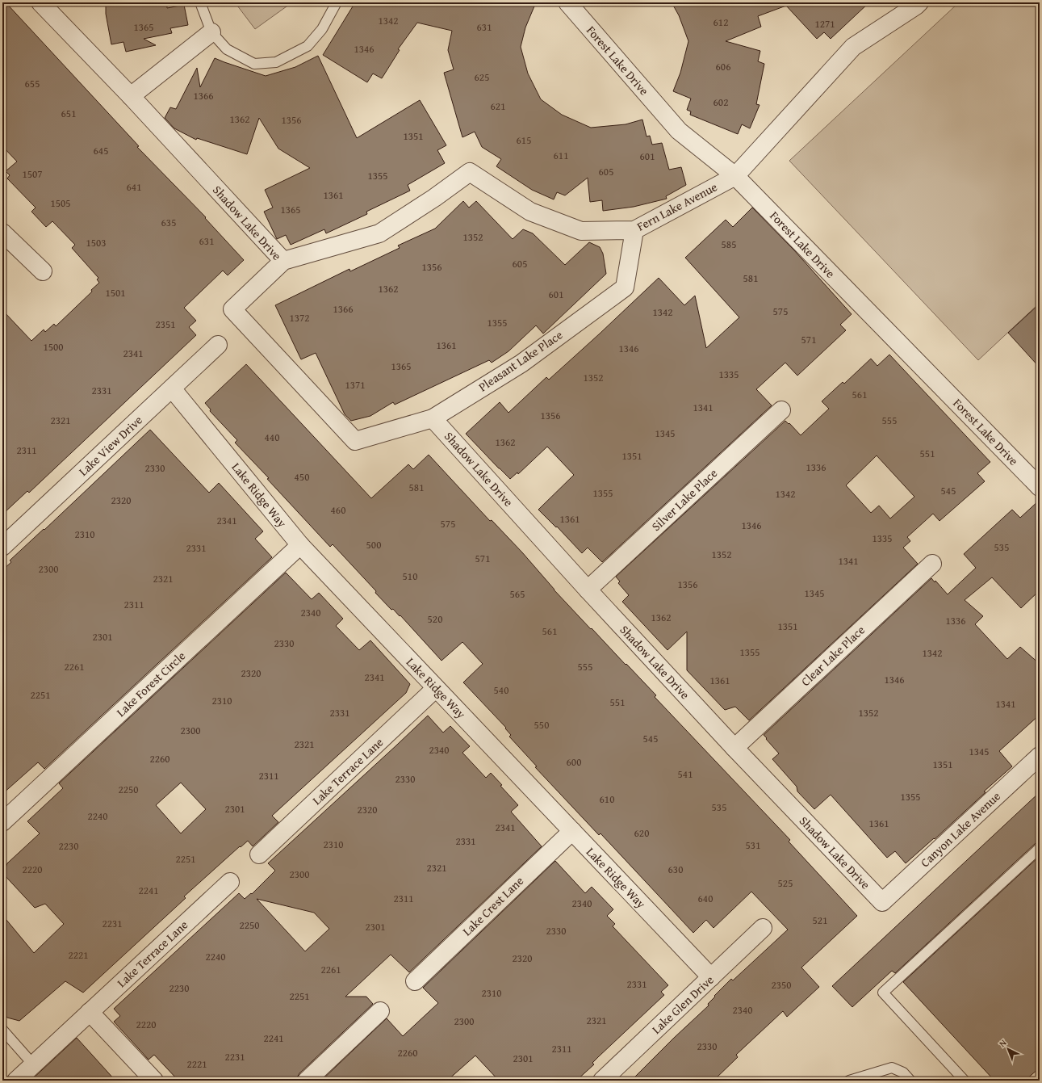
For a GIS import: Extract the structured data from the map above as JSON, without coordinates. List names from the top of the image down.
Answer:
{
  "streets": {
    "street": [
      "Forest Lake Drive",
      "Fern Lake Avenue",
      "Shadow Lake Drive",
      "Pleasant Lake Place",
      "Lake View Drive",
      "Lake Ridge Way",
      "Silver Lake Place",
      "Clear Lake Place",
      "Lake Forest Circle",
      "Lake Terrace Lane",
      "Canyon Lake Avenue",
      "Lake Crest Lane",
      "Lake Glen Drive"
    ]
  },
  "crossings": [
    ["Forest Lake Drive", "Fern Lake Avenue"],
    ["Fern Lake Avenue", "Shadow Lake Drive"],
    ["Fern Lake Avenue", "Pleasant Lake Place"],
    ["Shadow Lake Drive", "Pleasant Lake Place"],
    ["Shadow Lake Drive", "Silver Lake Place"],
    ["Shadow Lake Drive", "Clear Lake Place"],
    ["Shadow Lake Drive", "Canyon Lake Avenue"],
    ["Lake View Drive", "Lake Ridge Way"],
    ["Lake Ridge Way", "Lake Forest Circle"],
    ["Lake Ridge Way", "Lake Terrace Lane"],
    ["Lake Ridge Way", "Lake Crest Lane"],
    ["Lake Ridge Way", "Lake Glen Drive"]
  ],
  "house_numbers": [
    "1342",
    "612",
    "1271",
    "1365",
    "631",
    "1346",
    "606",
    "625",
    "655",
    "1366",
    "602",
    "621",
    "651",
    "1362",
    "1356",
    "1351",
    "615",
    "645",
    "611",
    "601",
    "605",
    "1507",
    "1355",
    "641",
    "1361",
    "1505",
    "1365",
    "635",
    "1352",
    "631",
    "1503",
    "585",
    "605",
    "1356",
    "581",
    "1362",
    "1501",
    "601",
    "1366",
    "575",
    "1342",
    "1372",
    "1355",
    "2351",
    "571",
    "1361",
    "1500",
    "1346",
    "2341",
    "1365",
    "1335",
    "1352",
    "1371",
    "2331",
    "561",
    "1341",
    "1356",
    "2321",
    "555",
    "1345",
    "440",
    "1362",
    "2311",
    "551",
    "1351",
    "1336",
    "2330",
    "450",
    "581",
    "545",
    "1355",
    "1342",
    "2320",
    "460",
    "1361",
    "2341",
    "575",
    "1346",
    "2310",
    "1335",
    "500",
    "535",
    "2331",
    "1352",
    "571",
    "1341",
    "2300",
    "510",
    "2321",
    "1356",
    "1345",
    "565",
    "2311",
    "2340",
    "1362",
    "520",
    "1336",
    "1351",
    "561",
    "2301",
    "2330",
    "1355",
    "1342",
    "2261",
    "555",
    "2320",
    "2341",
    "1346",
    "1361",
    "540",
    "2251",
    "2310",
    "551",
    "1341",
    "2331",
    "1352",
    "550",
    "2300",
    "545",
    "2321",
    "2340",
    "1345",
    "2260",
    "600",
    "1351",
    "541",
    "2311",
    "2330",
    "2250",
    "1355",
    "610",
    "535",
    "2301",
    "2320",
    "2240",
    "1361",
    "2341",
    "620",
    "2331",
    "2310",
    "531",
    "2230",
    "2251",
    "2321",
    "2220",
    "630",
    "2300",
    "525",
    "2241",
    "2311",
    "640",
    "2340",
    "521",
    "2231",
    "2250",
    "2301",
    "2330",
    "2221",
    "2240",
    "2320",
    "2261",
    "2331",
    "2350",
    "2230",
    "2310",
    "2251",
    "2340",
    "2321",
    "2300",
    "2220",
    "2241",
    "2330",
    "2311",
    "2260",
    "2231",
    "2301",
    "2221"
  ],
  "north": "top left"
}
